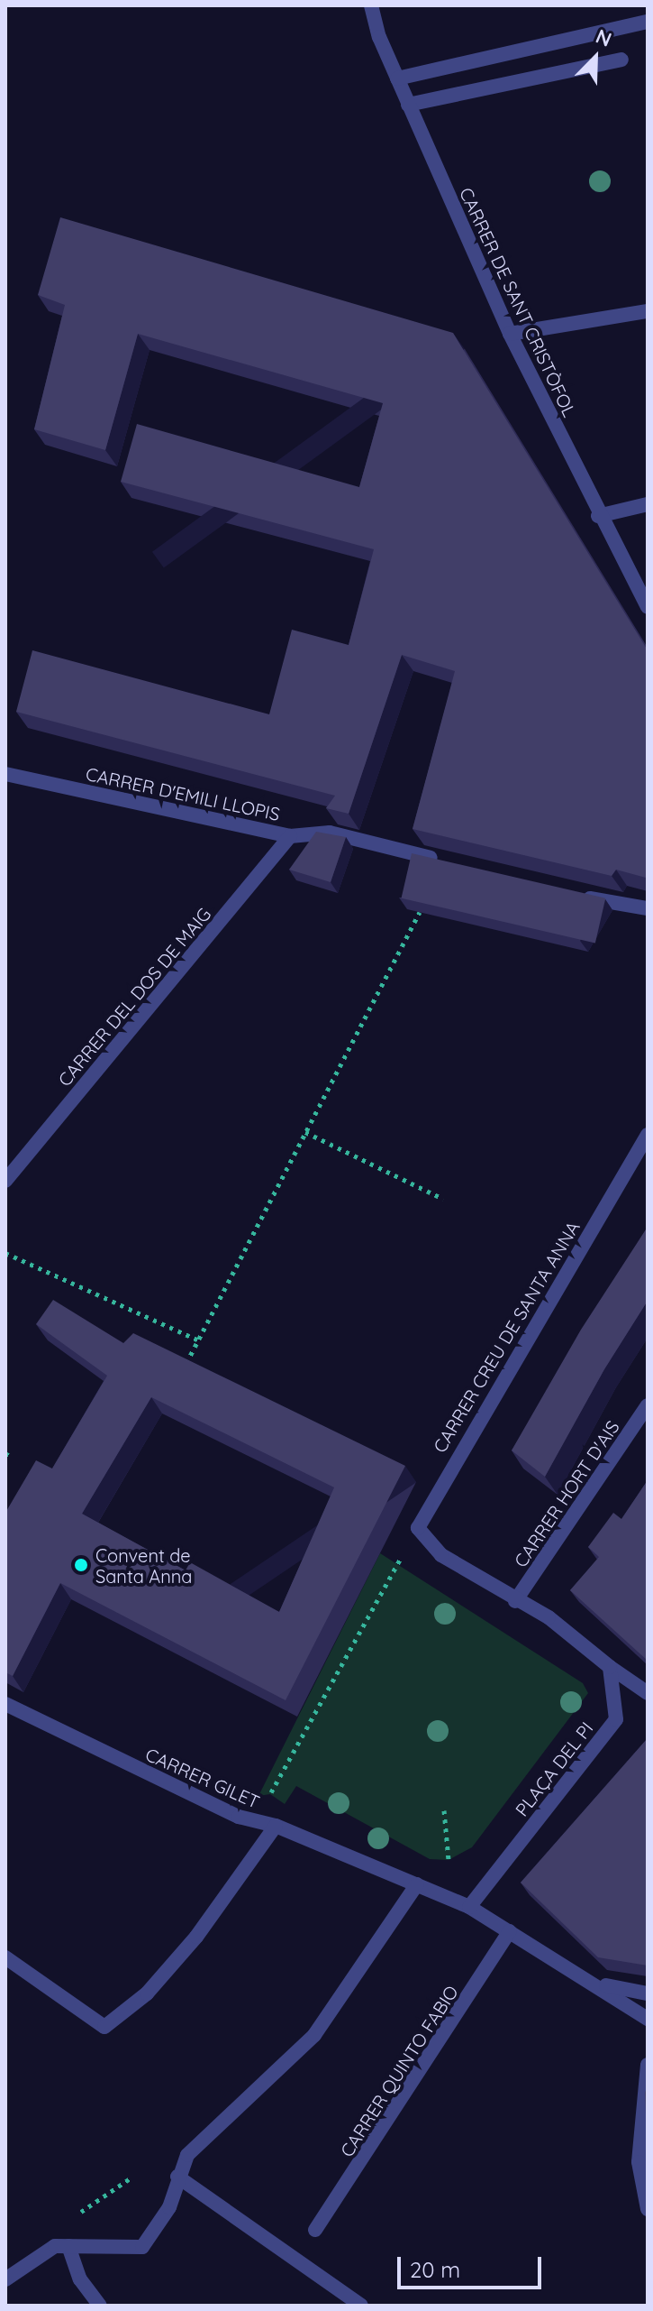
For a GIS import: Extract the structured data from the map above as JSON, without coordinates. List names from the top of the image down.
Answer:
{
  "streets": {
    "street": [
      "CARRER DE SANT CRISTÒFOL",
      "CARRER D'EMILI LLOPIS",
      "CARRER DEL DOS DE MAIG",
      "CARRER CREU DE SANTA ANNA",
      "CARRER HORT D'AIS",
      "PLAÇA DEL PI",
      "CARRER GILET",
      "CARRER QUINTO FABIO"
    ]
  },
  "crossings": [
    ["CARRER D'EMILI LLOPIS", "CARRER DEL DOS DE MAIG"],
    ["PLAÇA DEL PI", "CARRER GILET"],
    ["CARRER GILET", "CARRER QUINTO FABIO"]
  ],
  "places": ["Convent de Santa Anna"],
  "scale_bar": "20 m",
  "north": "top right"
}
